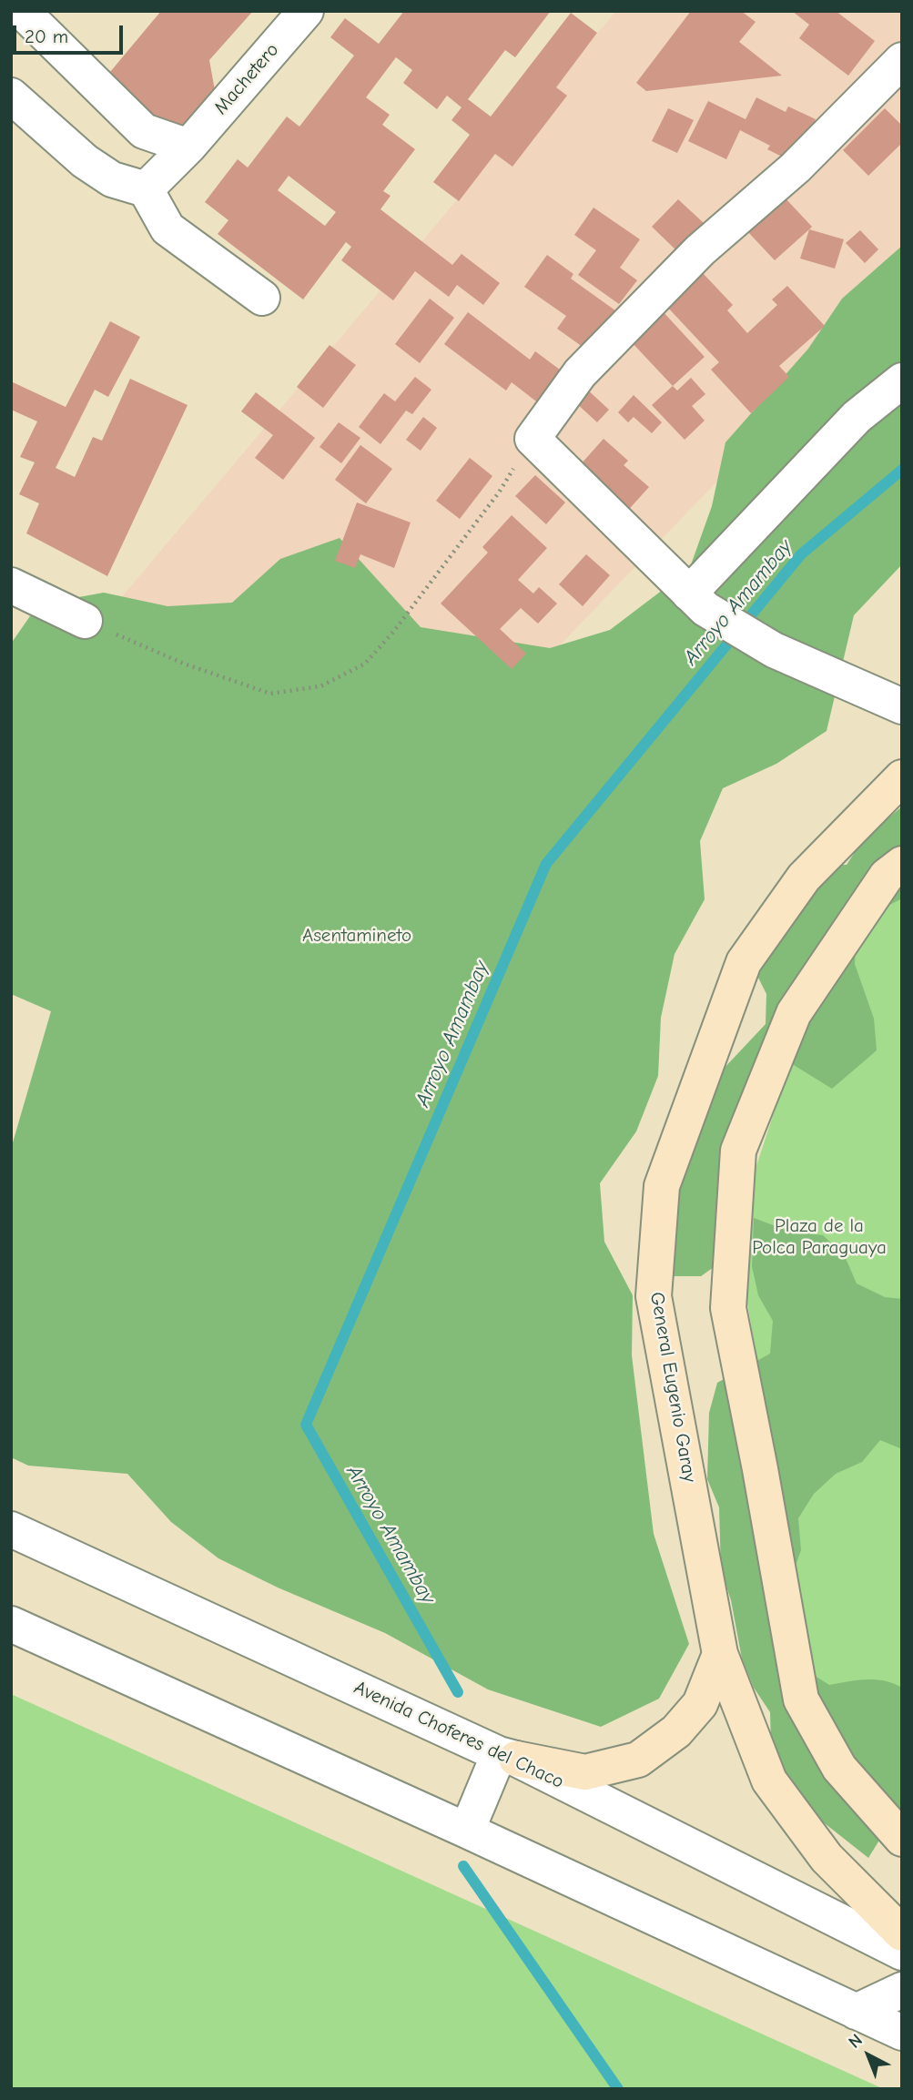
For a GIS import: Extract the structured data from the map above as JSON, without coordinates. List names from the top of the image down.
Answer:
{
  "streets": {
    "street": ["Machetero", "General Eugenio Garay", "Avenida Choferes del Chaco"]
  },
  "water": ["Arroyo Amambay"],
  "parks": ["Asentamineto", "Plaza de la Polca Paraguaya"],
  "scale_bar": "20 m",
  "north": "top left"
}
